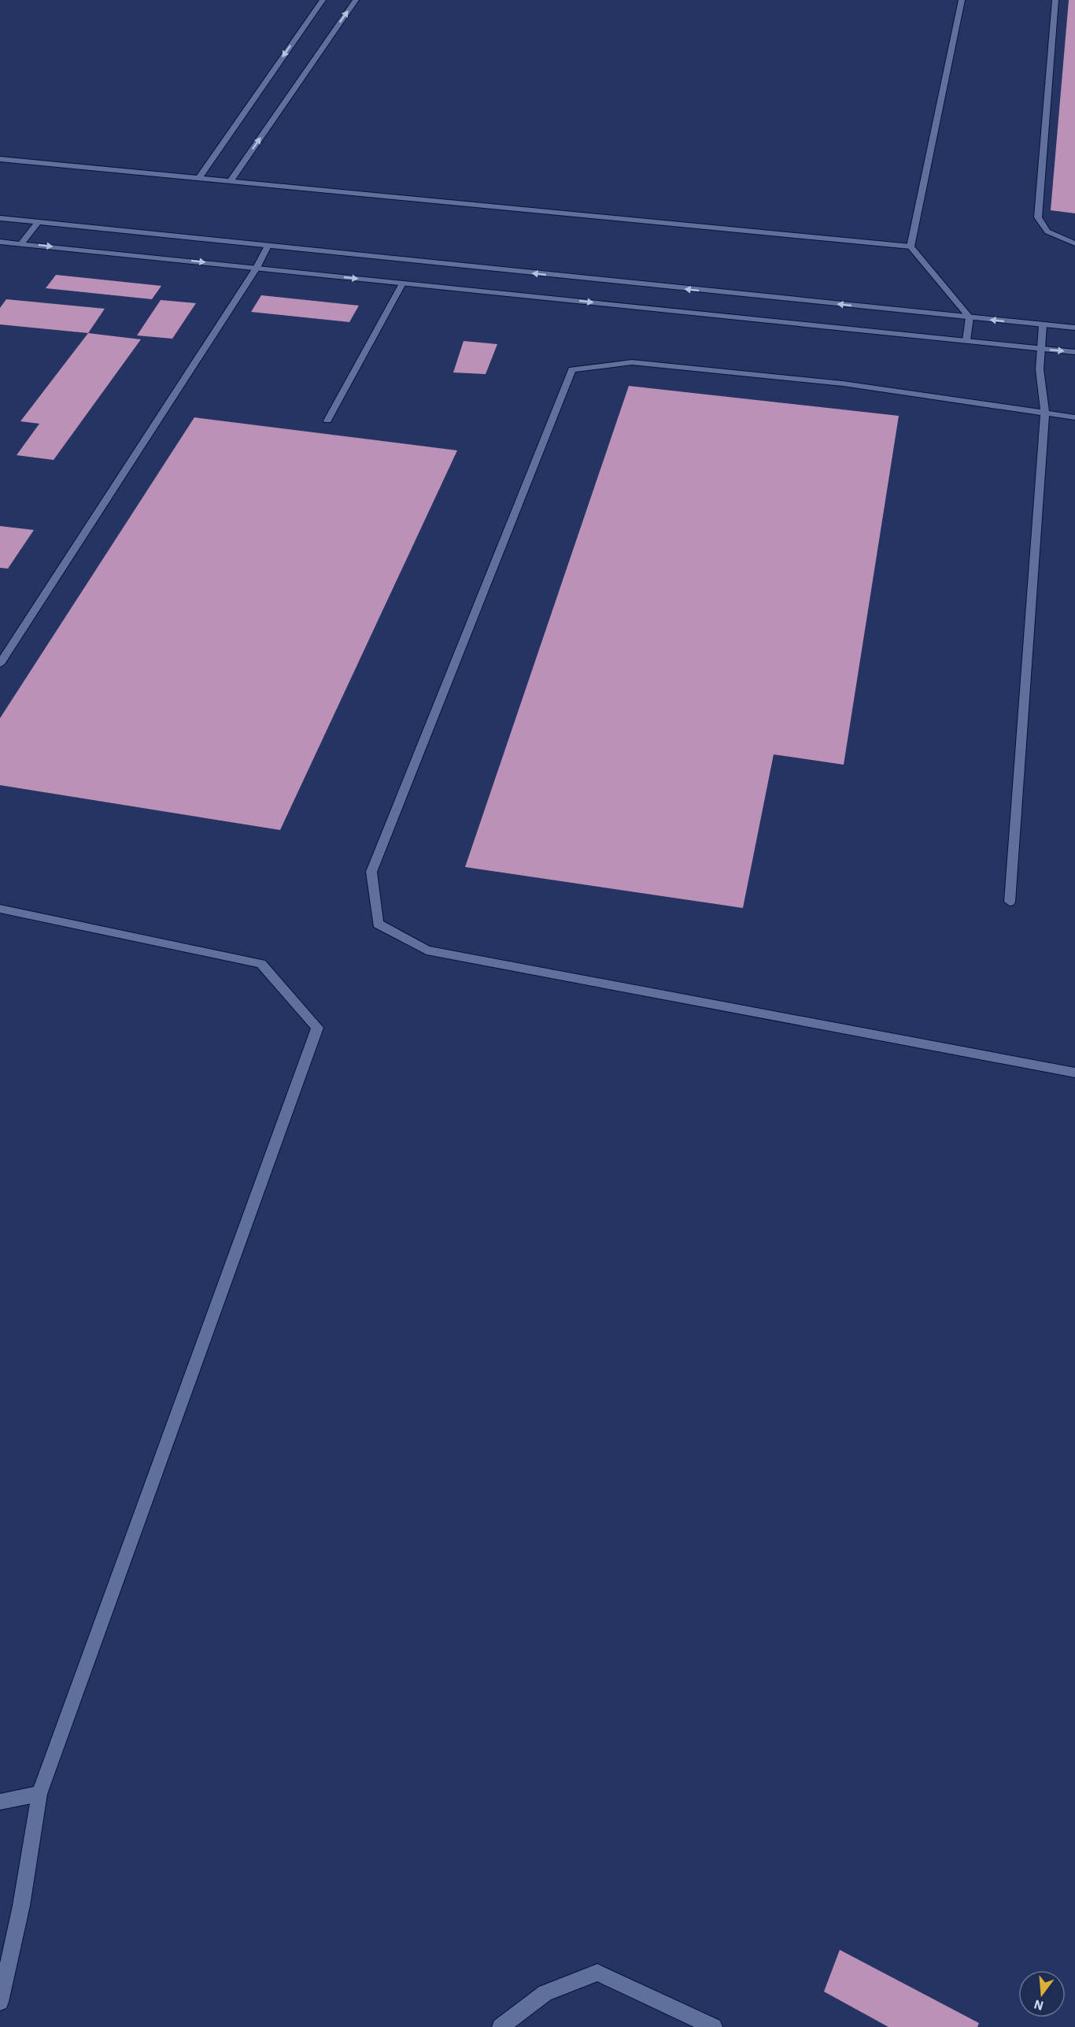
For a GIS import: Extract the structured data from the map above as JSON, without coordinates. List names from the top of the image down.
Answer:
{
  "north": "bottom"
}
